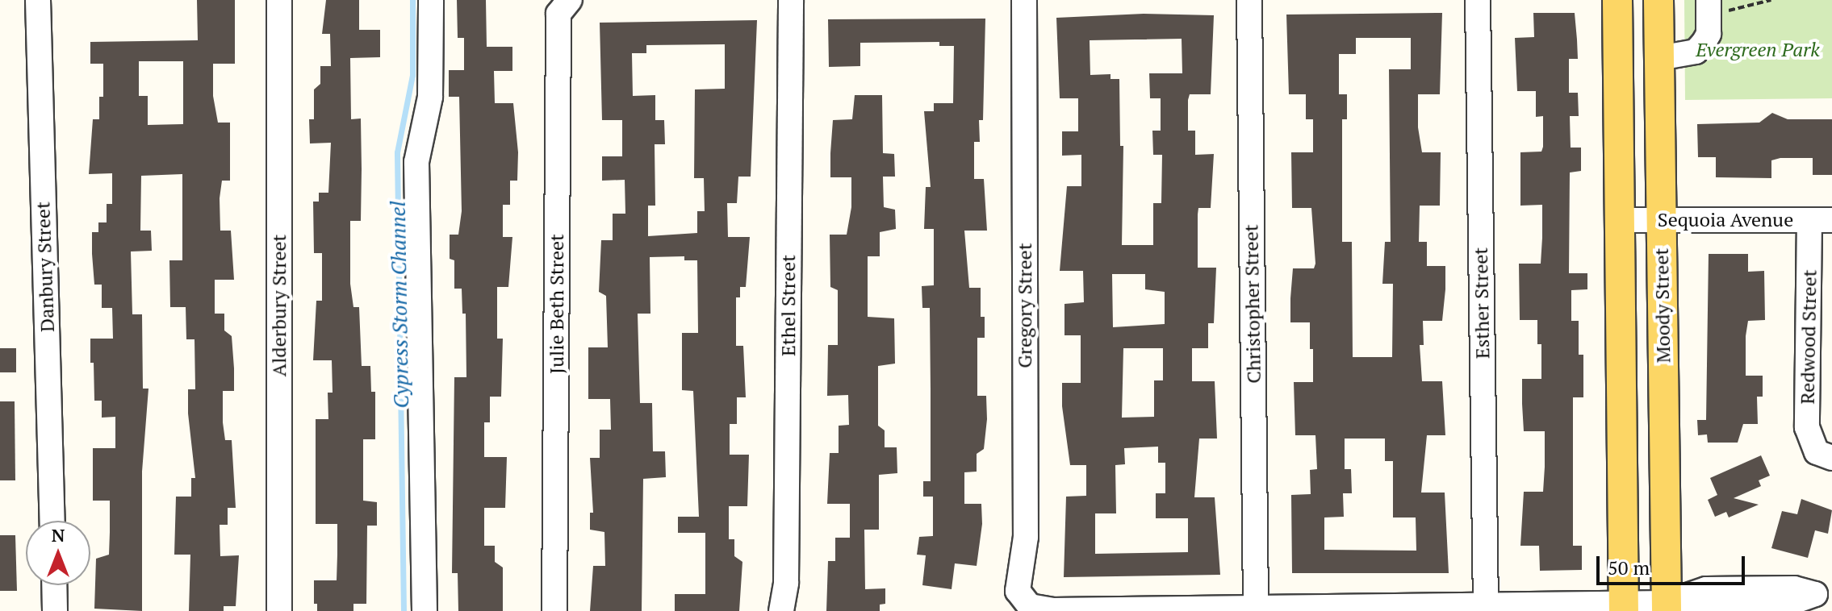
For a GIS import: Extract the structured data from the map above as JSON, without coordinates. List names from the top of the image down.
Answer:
{
  "streets": {
    "main road": ["Moody Street"],
    "street": [
      "Sequoia Avenue",
      "Danbury Street",
      "Esther Street",
      "Julie Beth Street",
      "Christopher Street",
      "Alderbury Street",
      "Ethel Street",
      "Gregory Street",
      "Redwood Street"
    ]
  },
  "crossings": [
    ["Sequoia Avenue", "Moody Street"],
    ["Sequoia Avenue", "Redwood Street"],
    ["Christopher Street", "Gregory Street"]
  ],
  "water": ["Cypress Storm Channel"],
  "parks": ["Evergreen Park"],
  "scale_bar": "50 m",
  "north": "top"
}
